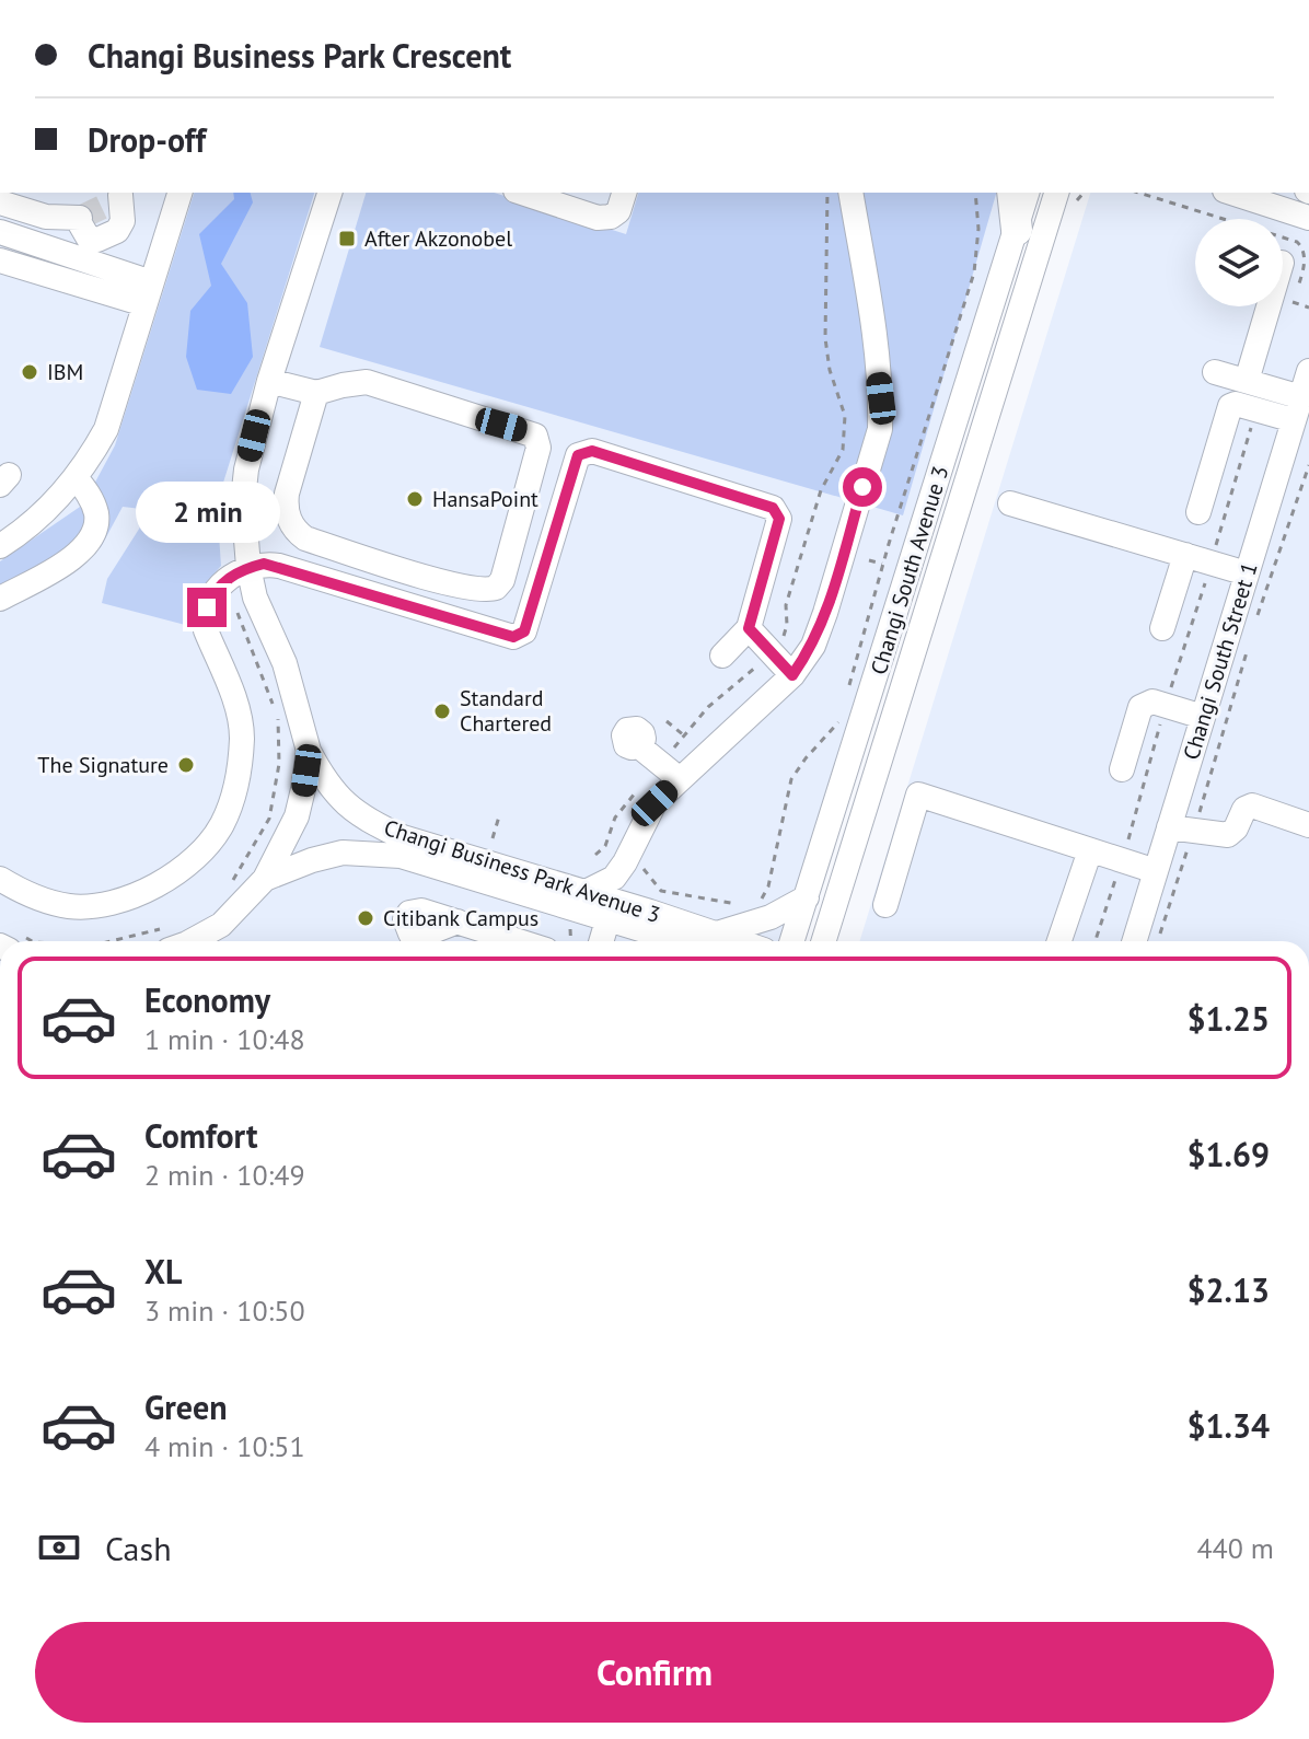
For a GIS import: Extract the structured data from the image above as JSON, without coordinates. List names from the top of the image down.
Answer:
{
  "streets": {
    "street": ["Changi South Avenue 3", "Changi South Street 1", "Changi Business Park Avenue 3"]
  },
  "places": {
    "transit": ["After Akzonobel"],
    "other": [
      "IBM",
      "HansaPoint",
      "Standard Chartered",
      "The Signature",
      "Citibank Campus"
    ]
  },
  "page": {
    "banner": ["Changi Business Park Crescent", "Drop-off"],
    "bubble": "2 min",
    "list": [
      {
        "name": "Economy",
        "note": "1 min · 10:48",
        "value": "$1.25"
      },
      {
        "name": "Comfort",
        "note": "2 min · 10:49",
        "value": "$1.69"
      },
      {
        "name": "XL",
        "note": "3 min · 10:50",
        "value": "$2.13"
      },
      {
        "name": "Green",
        "note": "4 min · 10:51",
        "value": "$1.34"
      }
    ],
    "pay": ["Cash", "440 m"],
    "buttons": "Confirm"
  }
}
